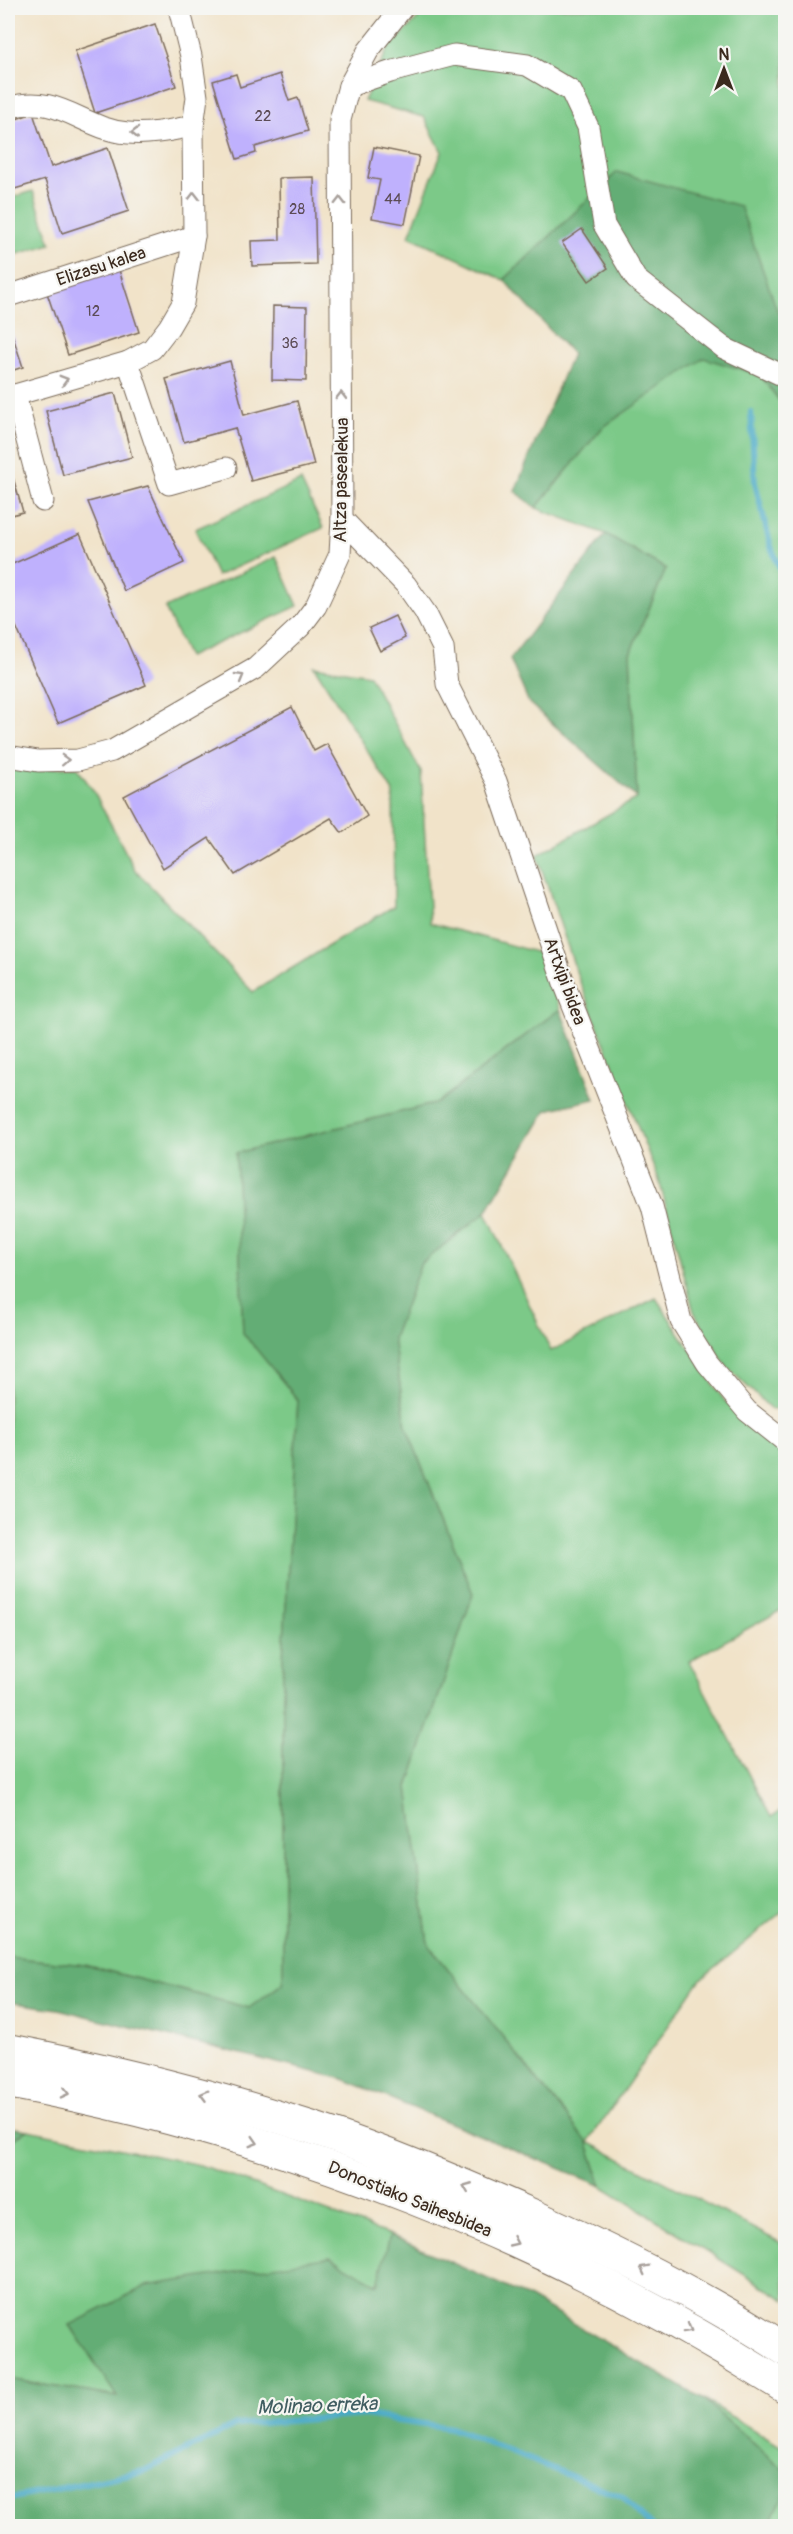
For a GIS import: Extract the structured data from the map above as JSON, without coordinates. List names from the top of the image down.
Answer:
{
  "streets": {
    "highway": ["Donostiako Saihesbidea"],
    "street": ["Elizasu kalea", "Altza pasealekua", "Artxipi bidea"]
  },
  "crossings": [
    ["Altza pasealekua", "Artxipi bidea"]
  ],
  "one_way": ["Altza pasealekua"],
  "water": ["Molinao erreka"],
  "house_numbers": [
    "22",
    "44",
    "28",
    "12",
    "36"
  ],
  "north": "top"
}
